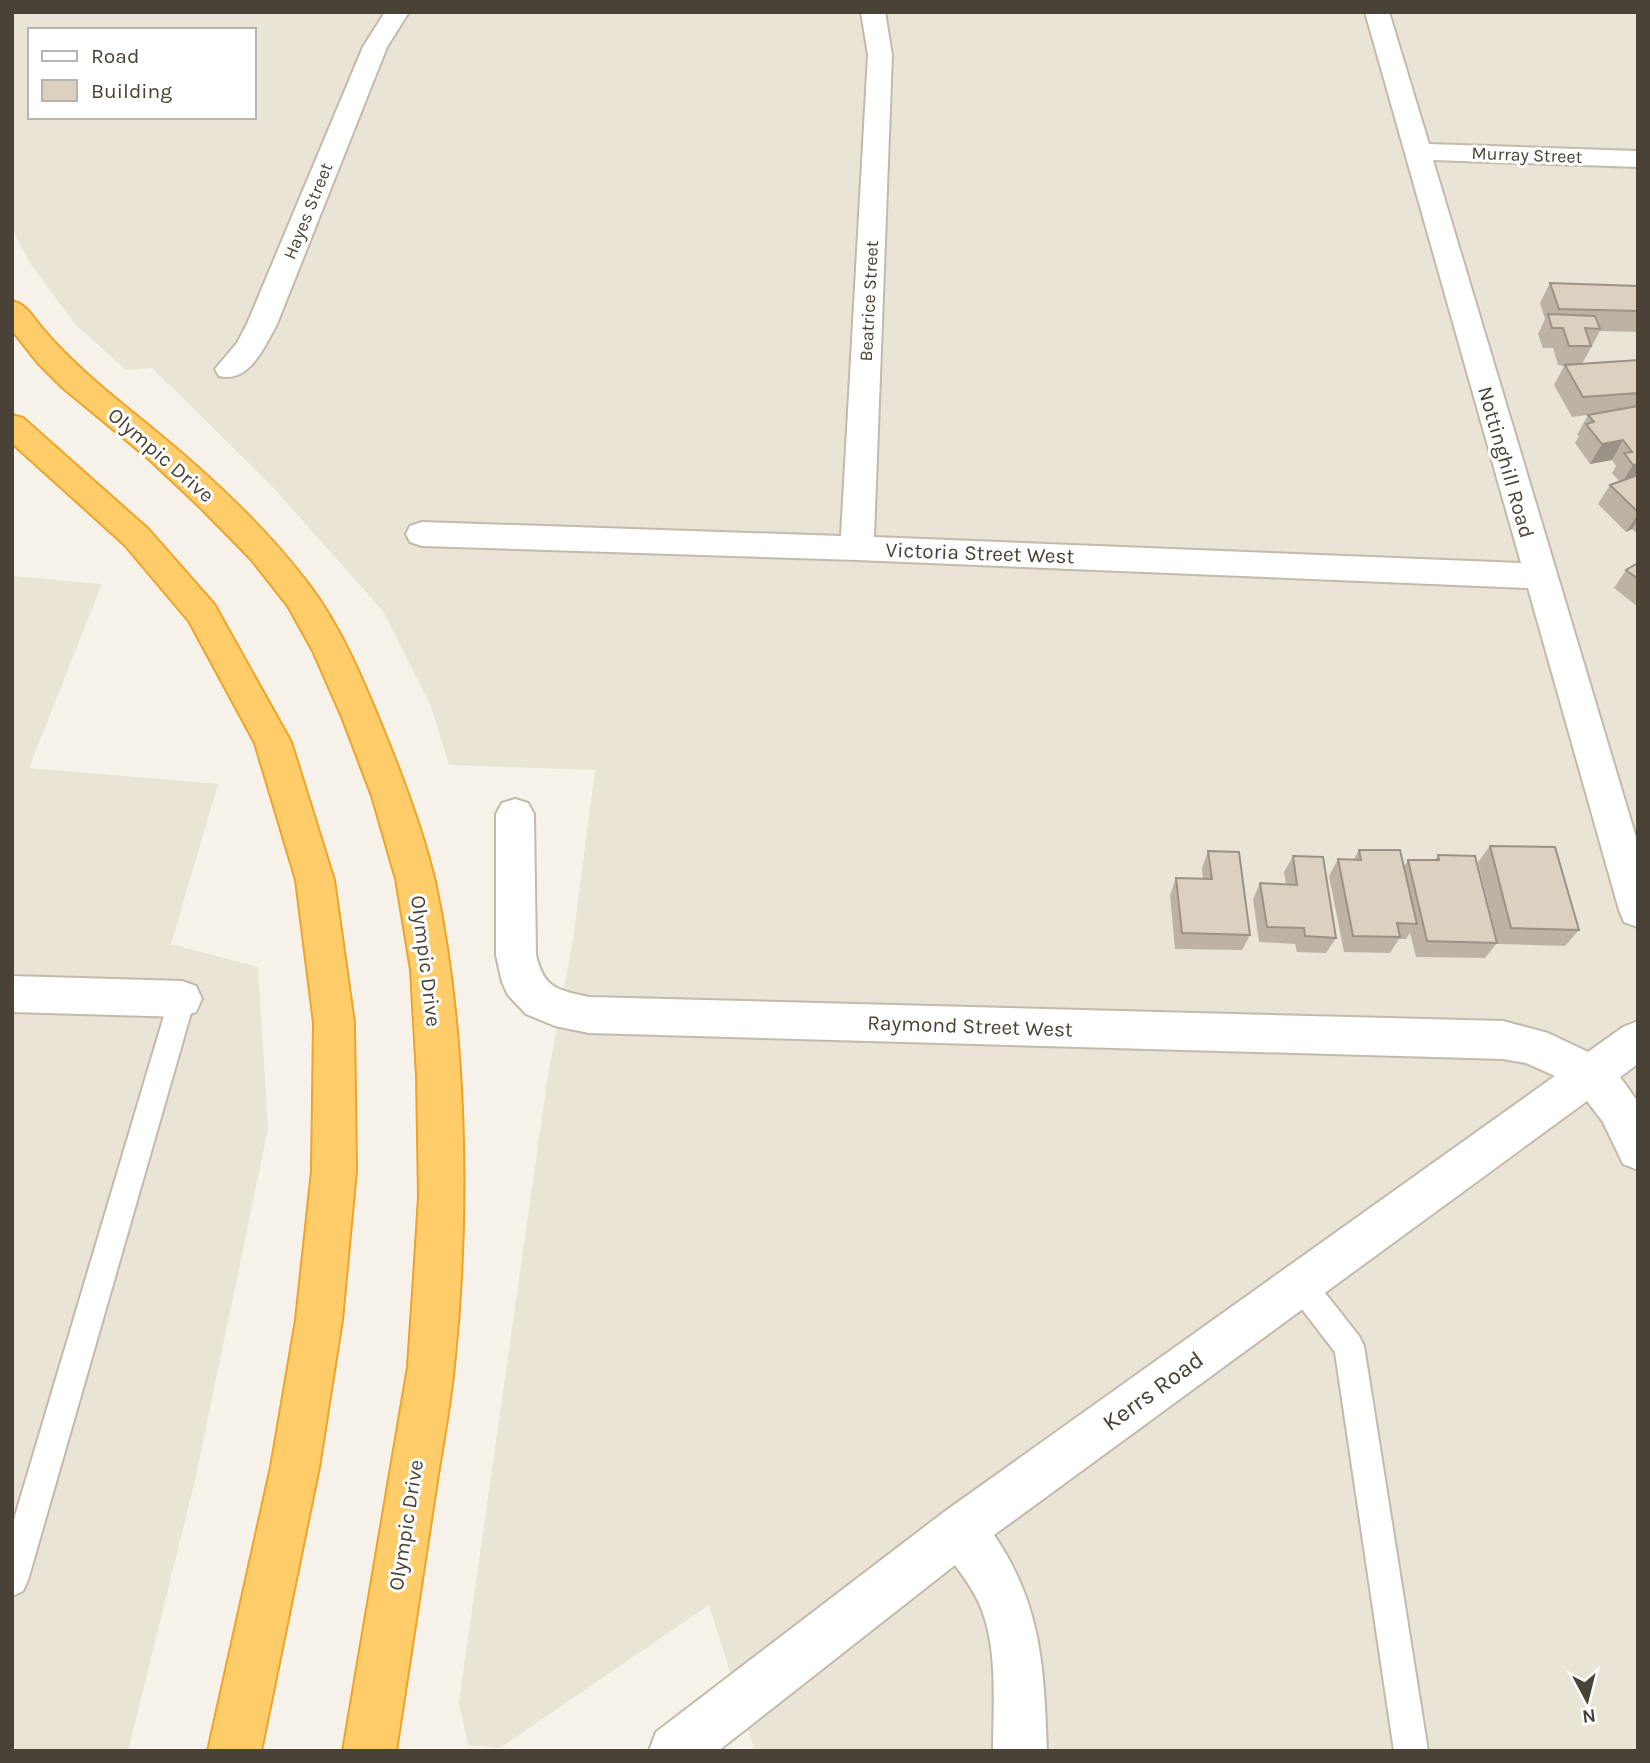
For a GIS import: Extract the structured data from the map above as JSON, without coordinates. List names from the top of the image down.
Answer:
{
  "streets": {
    "highway": ["Olympic Drive"],
    "street": [
      "Murray Street",
      "Hayes Street",
      "Beatrice Street",
      "Nottinghill Road",
      "Victoria Street West",
      "Raymond Street West",
      "Kerrs Road"
    ]
  },
  "crossings": [
    ["Murray Street", "Nottinghill Road"],
    ["Beatrice Street", "Victoria Street West"],
    ["Nottinghill Road", "Victoria Street West"],
    ["Raymond Street West", "Kerrs Road"]
  ],
  "legend": ["Road", "Building"],
  "north": "bottom"
}
